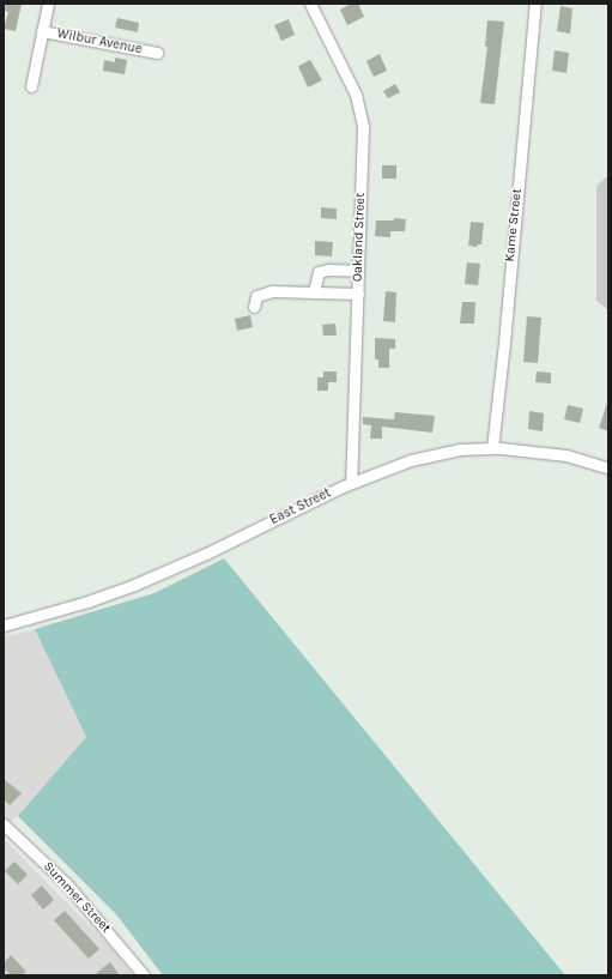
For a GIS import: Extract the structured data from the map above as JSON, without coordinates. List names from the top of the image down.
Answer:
{
  "streets": {
    "street": [
      "Wilbur Avenue",
      "Kame Street",
      "Oakland Street",
      "East Street",
      "Summer Street"
    ]
  },
  "crossings": [
    ["Kame Street", "East Street"],
    ["Oakland Street", "East Street"]
  ]
}
